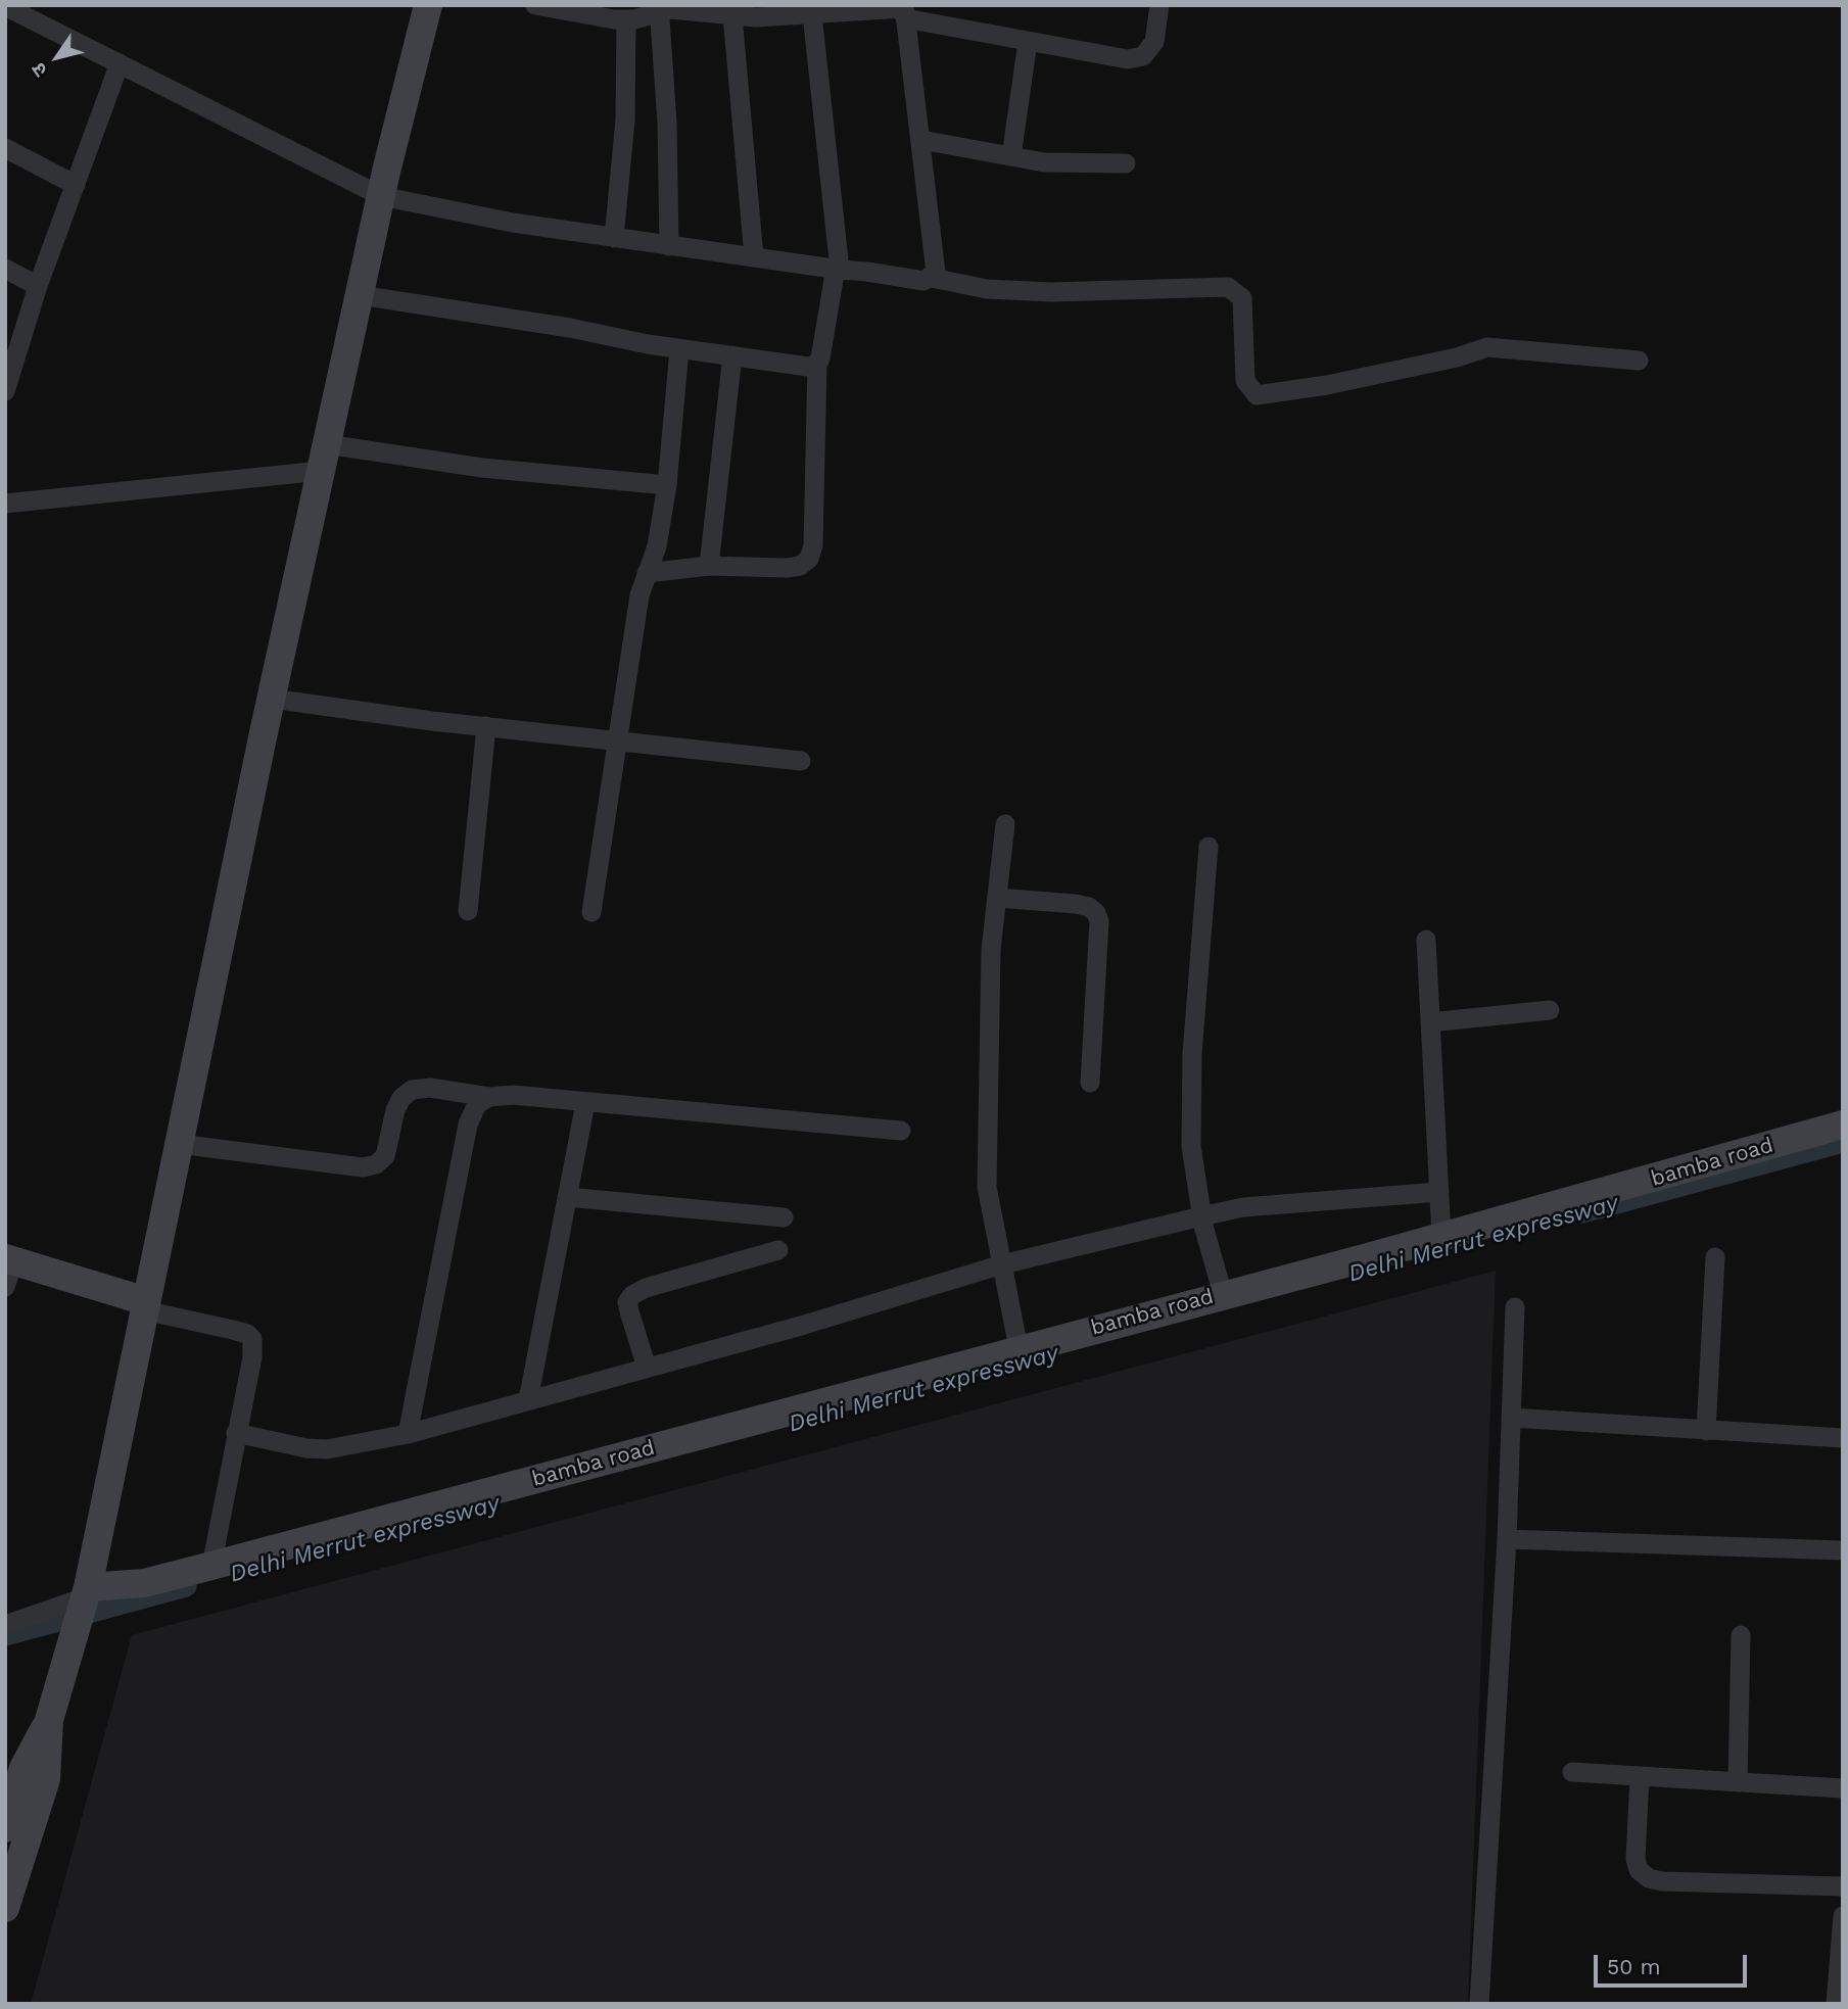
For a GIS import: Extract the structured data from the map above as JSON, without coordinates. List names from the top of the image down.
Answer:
{
  "streets": {
    "main road": ["bamba road"]
  },
  "water": ["Delhi Merrut expressway"],
  "scale_bar": "50 m",
  "north": "bottom left"
}
